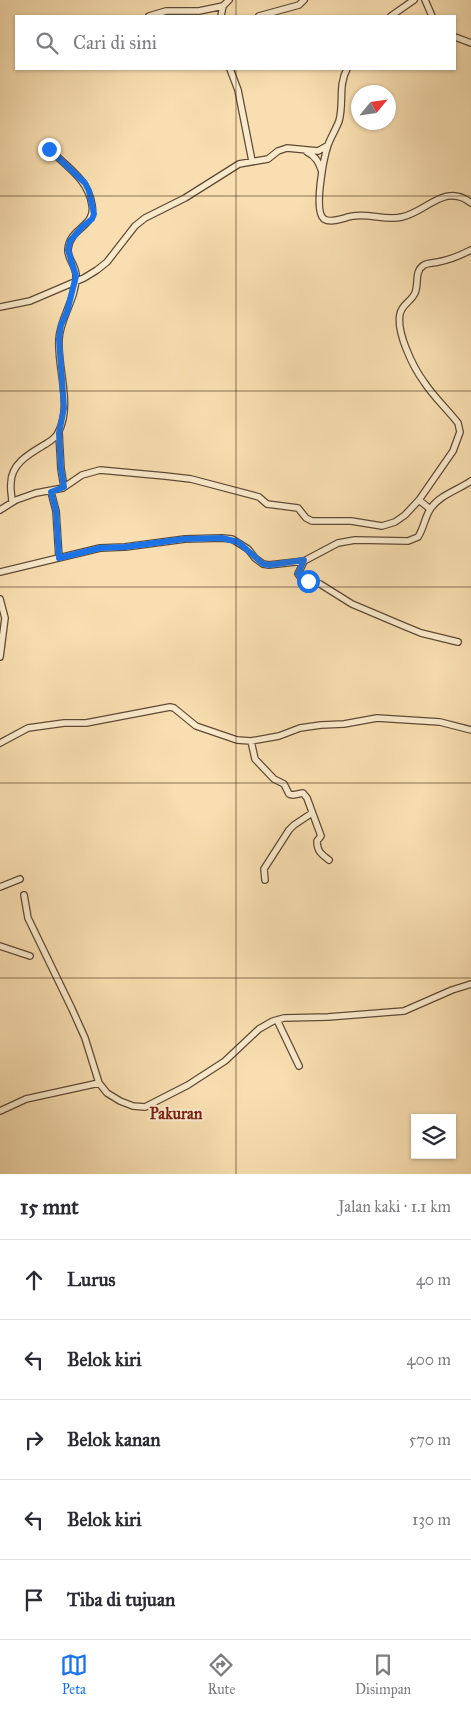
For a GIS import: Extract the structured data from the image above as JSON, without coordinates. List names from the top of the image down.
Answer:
{
  "districts": ["Pakuran"],
  "north": "top right",
  "page": {
    "search": "Cari di sini",
    "heading": ["15 mnt", "Jalan kaki · 1.1 km"],
    "list": [
      ["Lurus", "40 m"],
      ["Belok kiri", "400 m"],
      ["Belok kanan", "570 m"],
      ["Belok kiri", "130 m"],
      "Tiba di tujuan"
    ],
    "nav": ["Peta", "Rute", "Disimpan"]
  }
}
